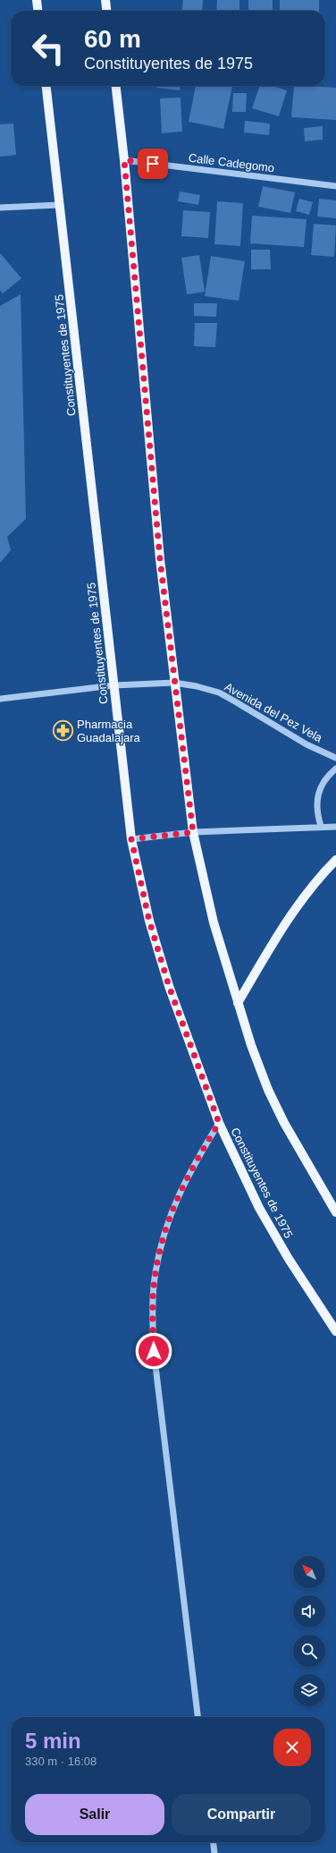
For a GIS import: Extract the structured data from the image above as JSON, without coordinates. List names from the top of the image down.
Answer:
{
  "streets": {
    "main road": ["Constituyentes de 1975"],
    "street": ["Calle Cadegomo", "Avenida del Pez Vela"]
  },
  "crossings": [
    ["Constituyentes de 1975", "Avenida del Pez Vela"]
  ],
  "places": {
    "pharmacy": ["Pharmacia Guadalajara"]
  },
  "north": "top left",
  "page": {
    "turn": ["60 m", "Constituyentes de 1975"],
    "heading": ["5 min", "330 m · 16:08"],
    "buttons": ["Salir", "Compartir"]
  }
}
